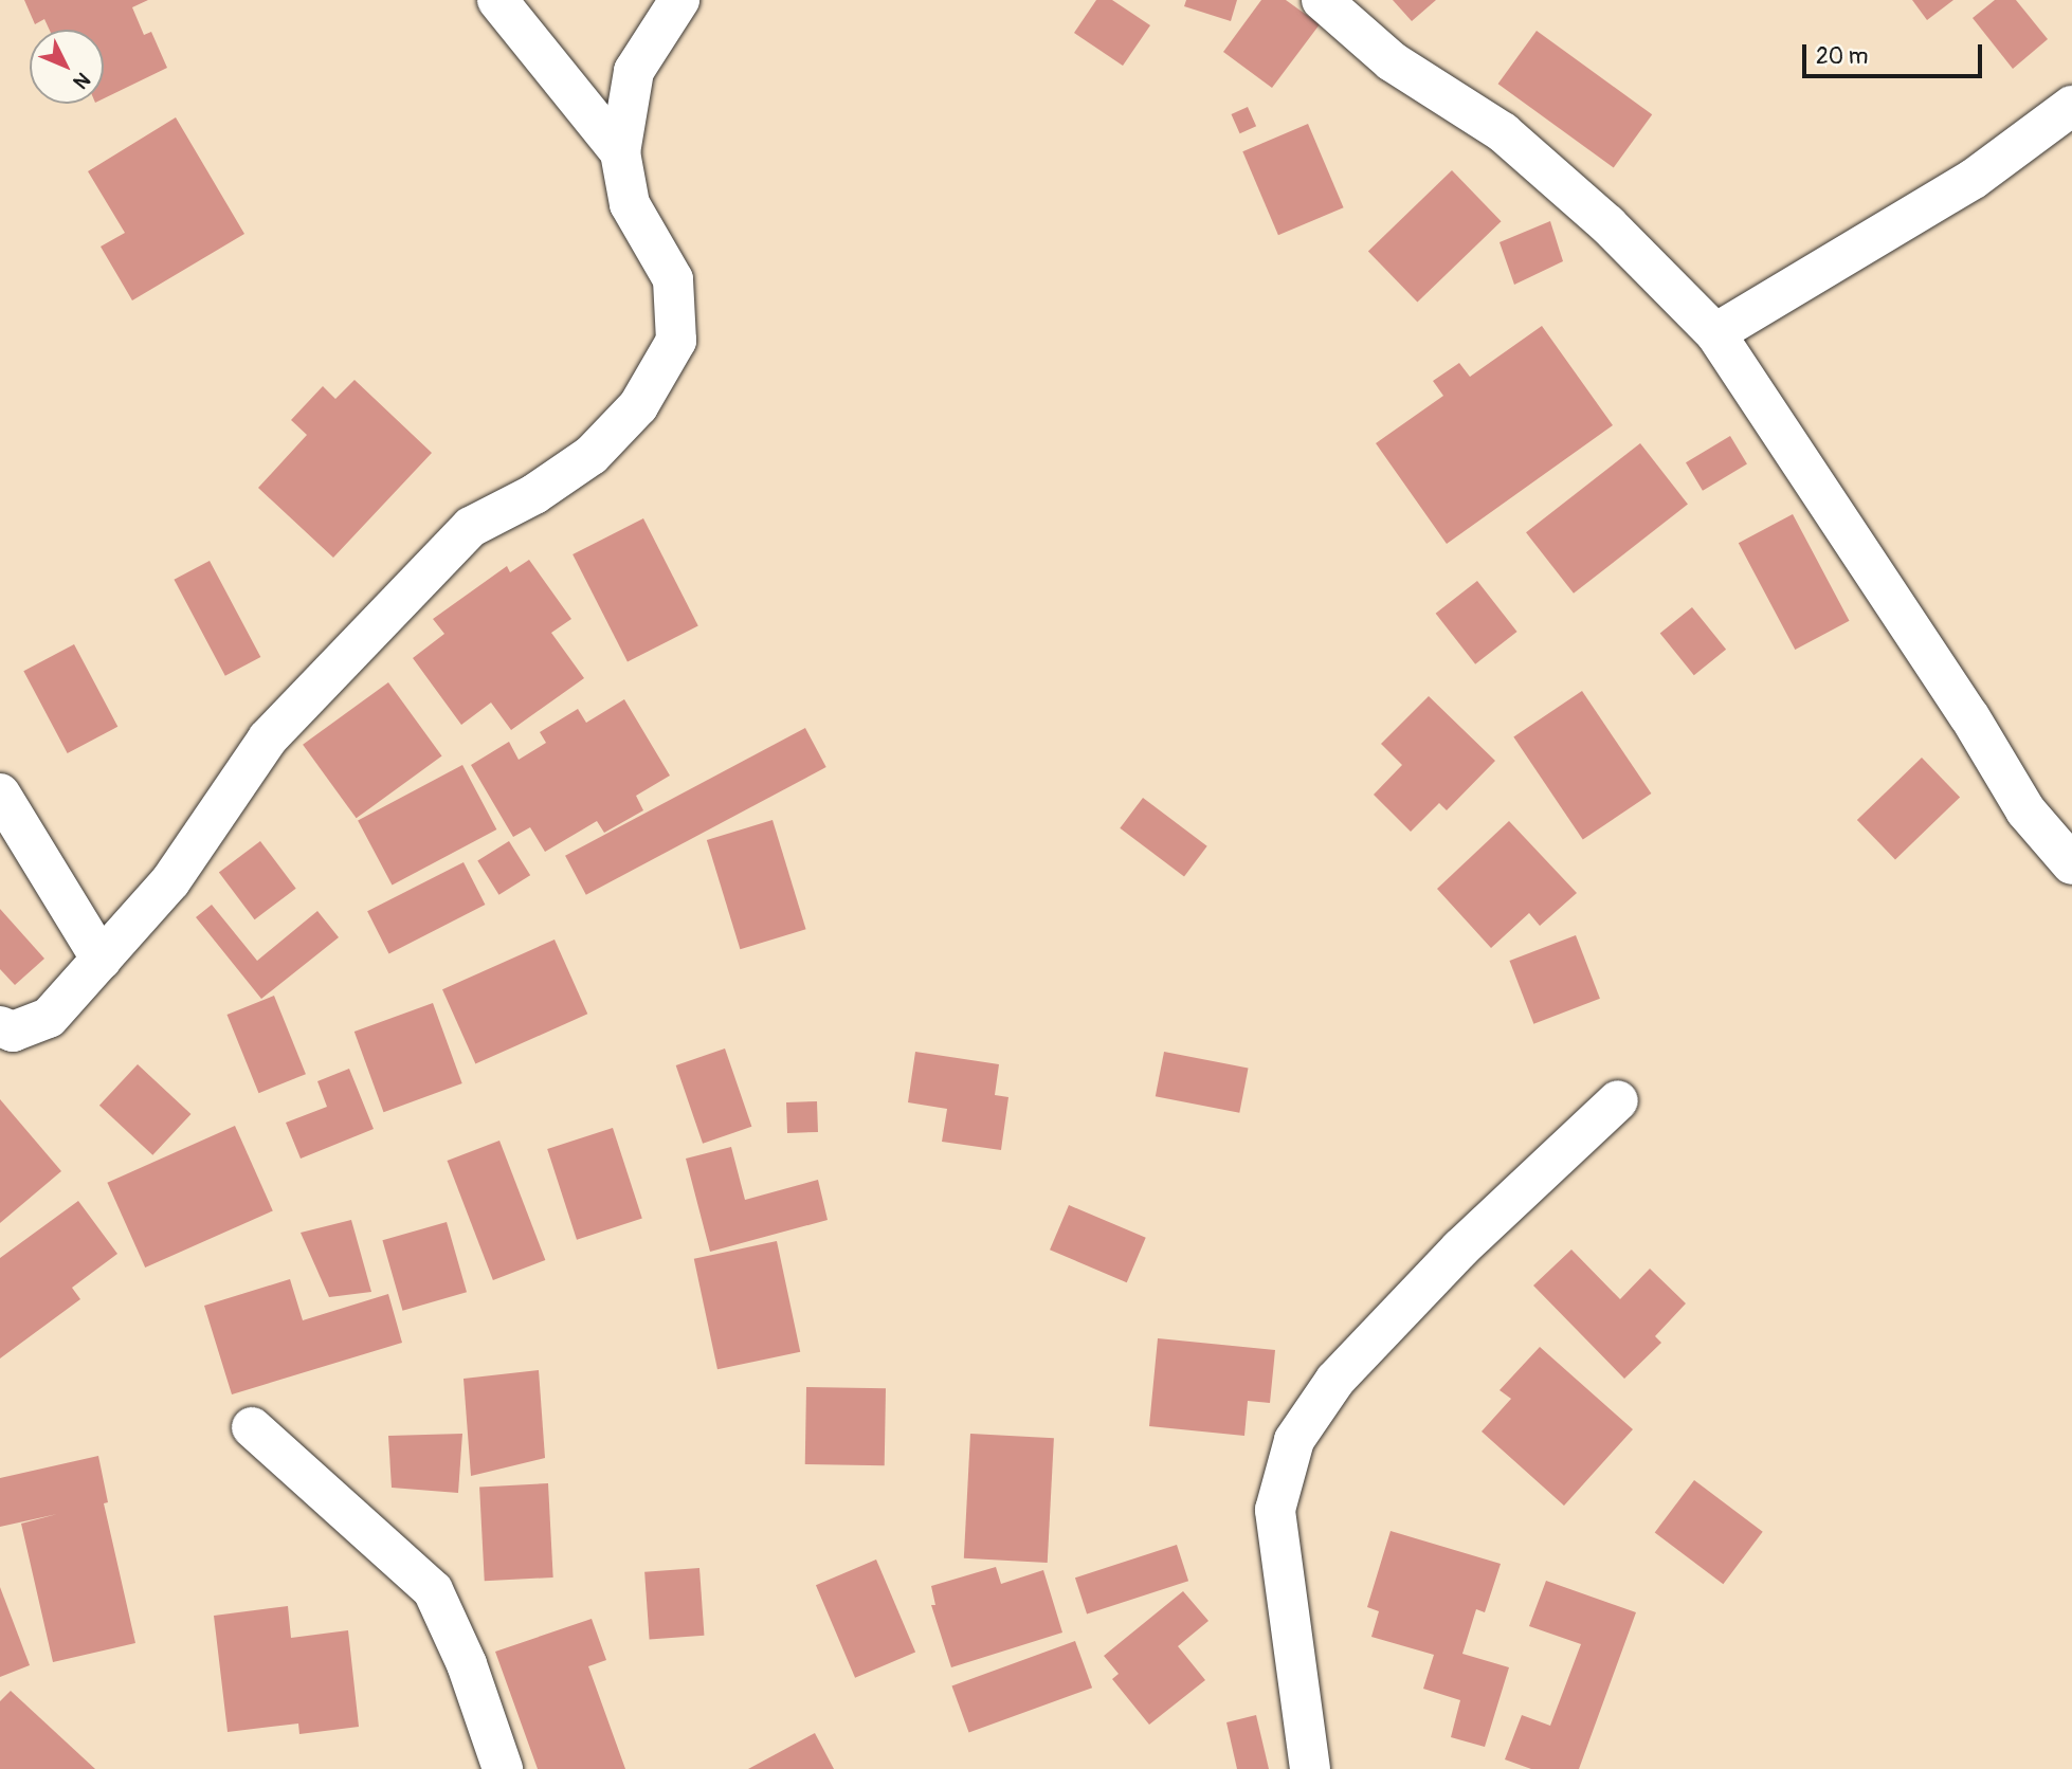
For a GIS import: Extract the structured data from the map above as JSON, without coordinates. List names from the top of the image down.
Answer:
{
  "scale_bar": "20 m",
  "north": "bottom right"
}
